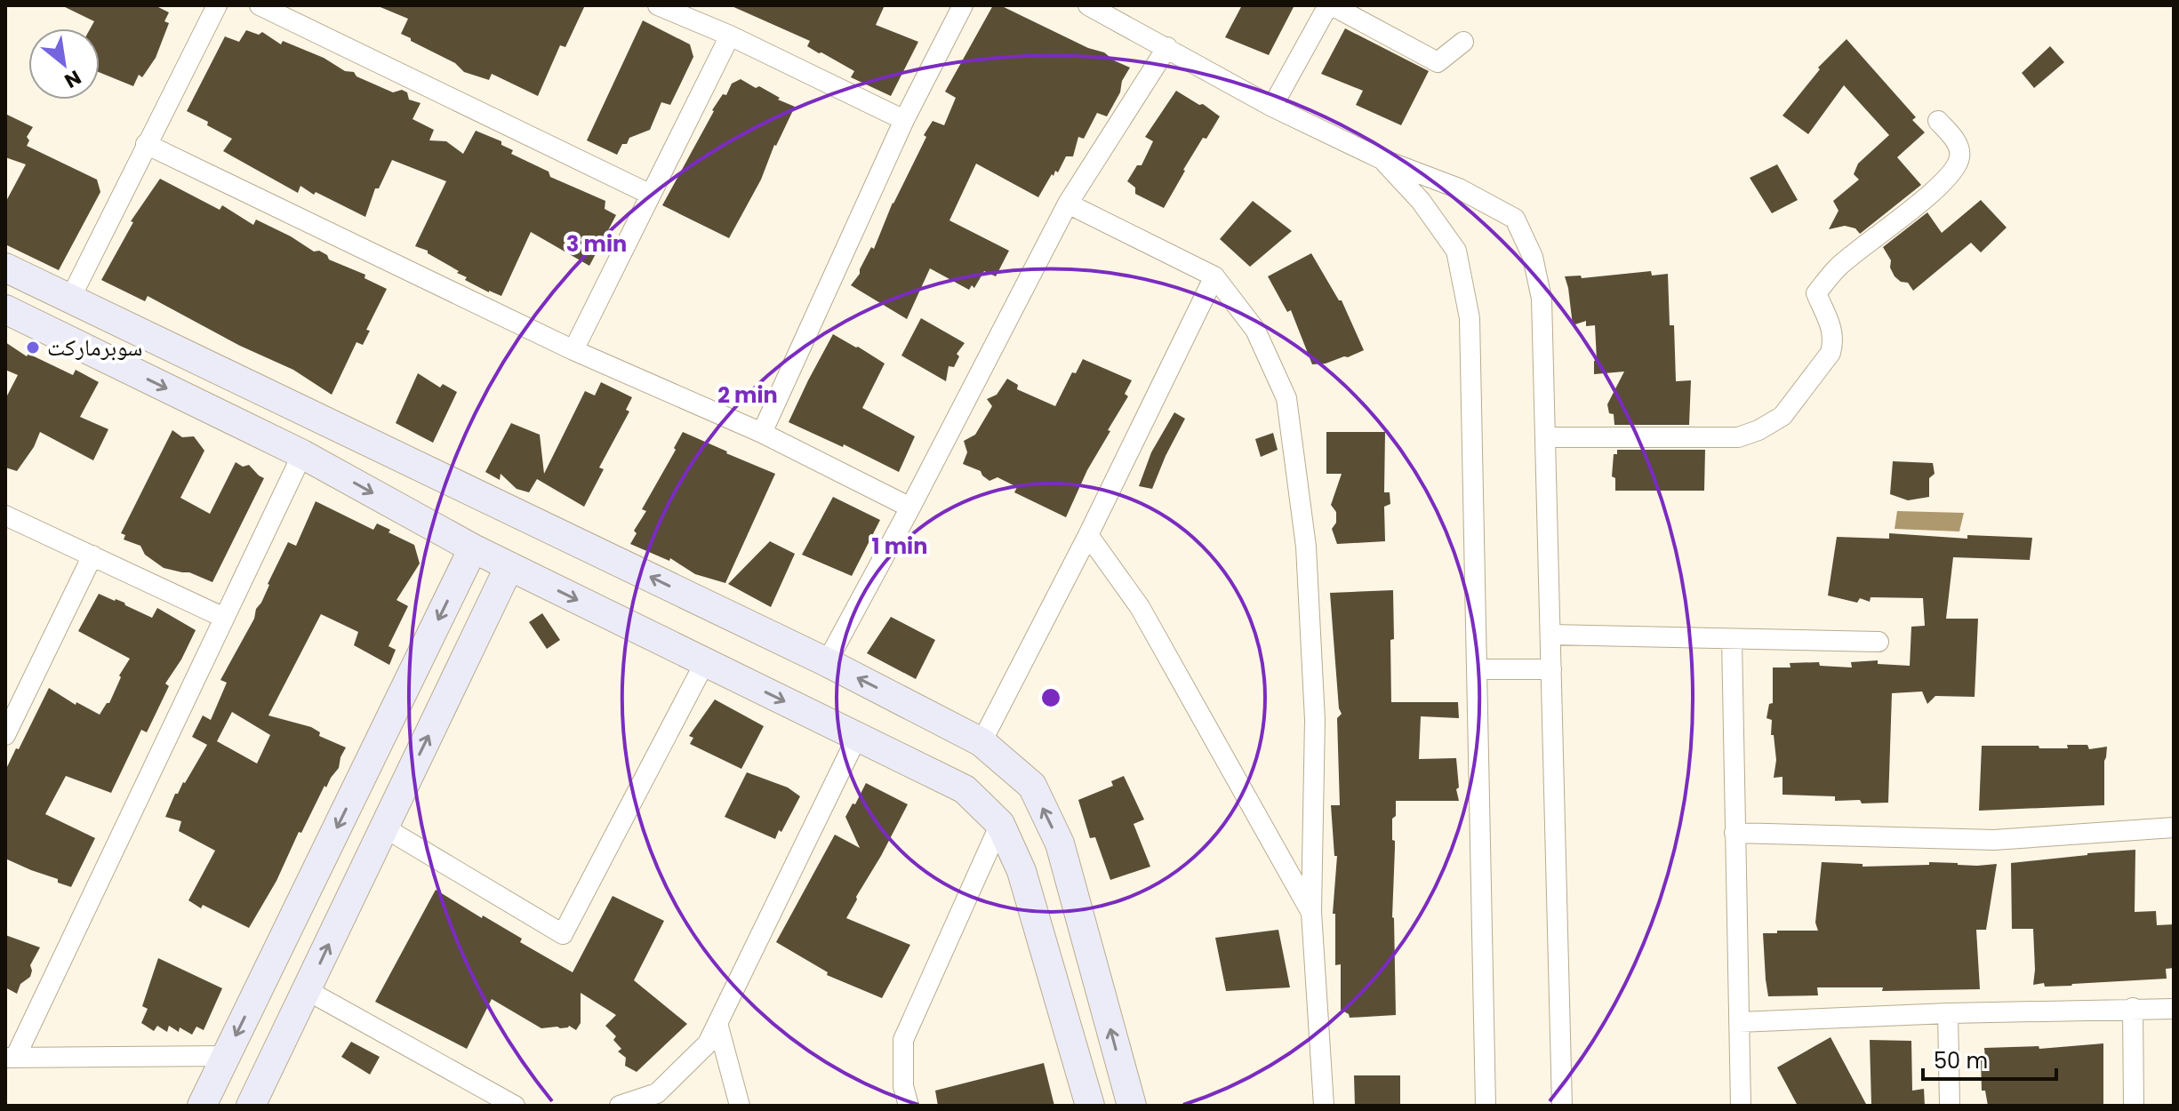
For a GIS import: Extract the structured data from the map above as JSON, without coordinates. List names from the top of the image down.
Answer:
{
  "places": ["سوبرماركت"],
  "scale_bar": "50 m",
  "north": "bottom right",
  "rings": ["3 min", "2 min", "1 min"]
}
